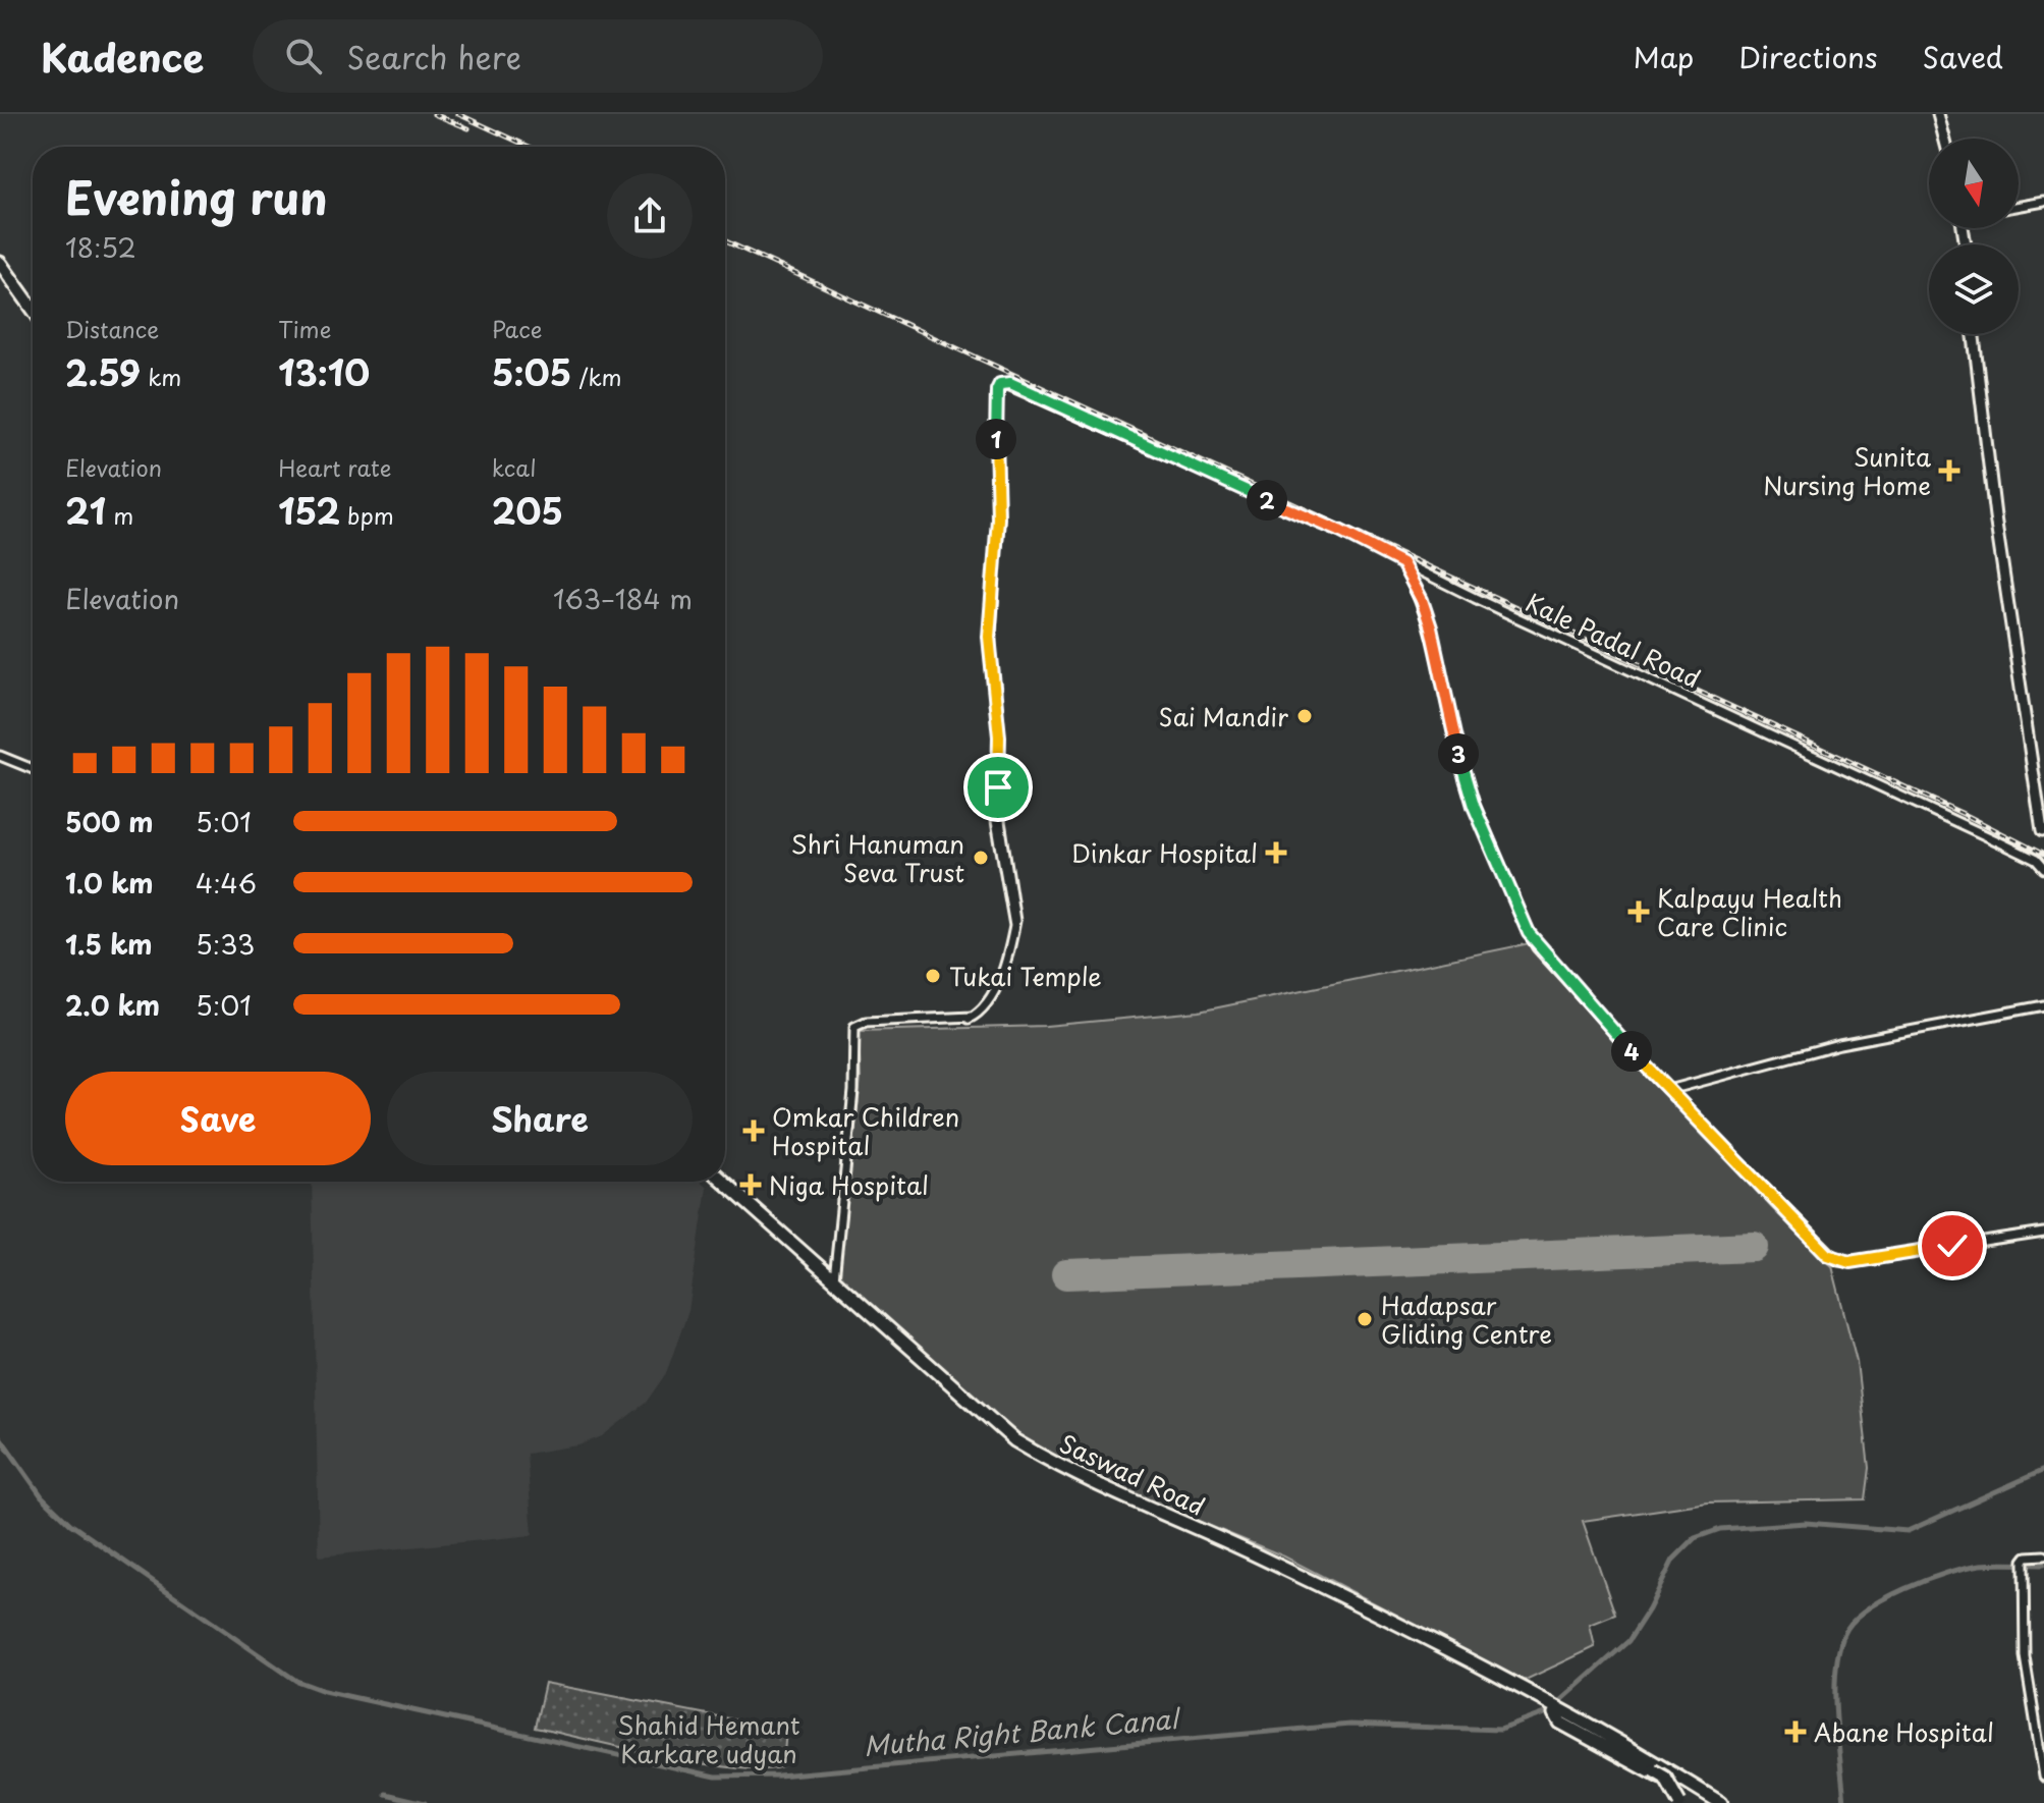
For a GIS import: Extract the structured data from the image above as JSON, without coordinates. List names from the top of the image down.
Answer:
{
  "streets": {
    "highway": ["Saswad Road"],
    "street": ["Kale Padal Road"]
  },
  "crossings": [
    ["Kale Padal Road", "Saswad Road"]
  ],
  "water": ["Mutha Right Bank Canal"],
  "parks": ["Shahid Hemant Karkare udyan"],
  "places": {
    "health": [
      "Sunita Nursing Home",
      "Dinkar Hospital",
      "Kalpayu Health Care Clinic",
      "Omkar Children Hospital",
      "Niga Hospital",
      "Abane Hospital"
    ],
    "other": [
      "Sai Mandir",
      "Shri Hanuman Seva Trust",
      "Tukai Temple",
      "Hadapsar Gliding Centre"
    ]
  },
  "north": "bottom",
  "page": {
    "header": "Kadence",
    "search": "Search here",
    "nav": ["Map", "Directions", "Saved"],
    "heading": ["Evening run", "18:52"],
    "stats": [
      ["Distance", "2.59 km"],
      ["Time", "13:10"],
      ["Pace", "5:05 /km"],
      ["Elevation", "21 m"],
      ["Heart rate", "152 bpm"],
      ["kcal", "205"]
    ],
    "pins": [
      "1",
      "2",
      "3",
      "4"
    ],
    "chart": ["Elevation", "163–184 m"],
    "list": [
      {
        "name": "500 m",
        "note": "5:01"
      },
      {
        "name": "1.0 km",
        "note": "4:46"
      },
      {
        "name": "1.5 km",
        "note": "5:33"
      },
      {
        "name": "2.0 km",
        "note": "5:01"
      }
    ],
    "buttons": ["Save", "Share"]
  }
}
